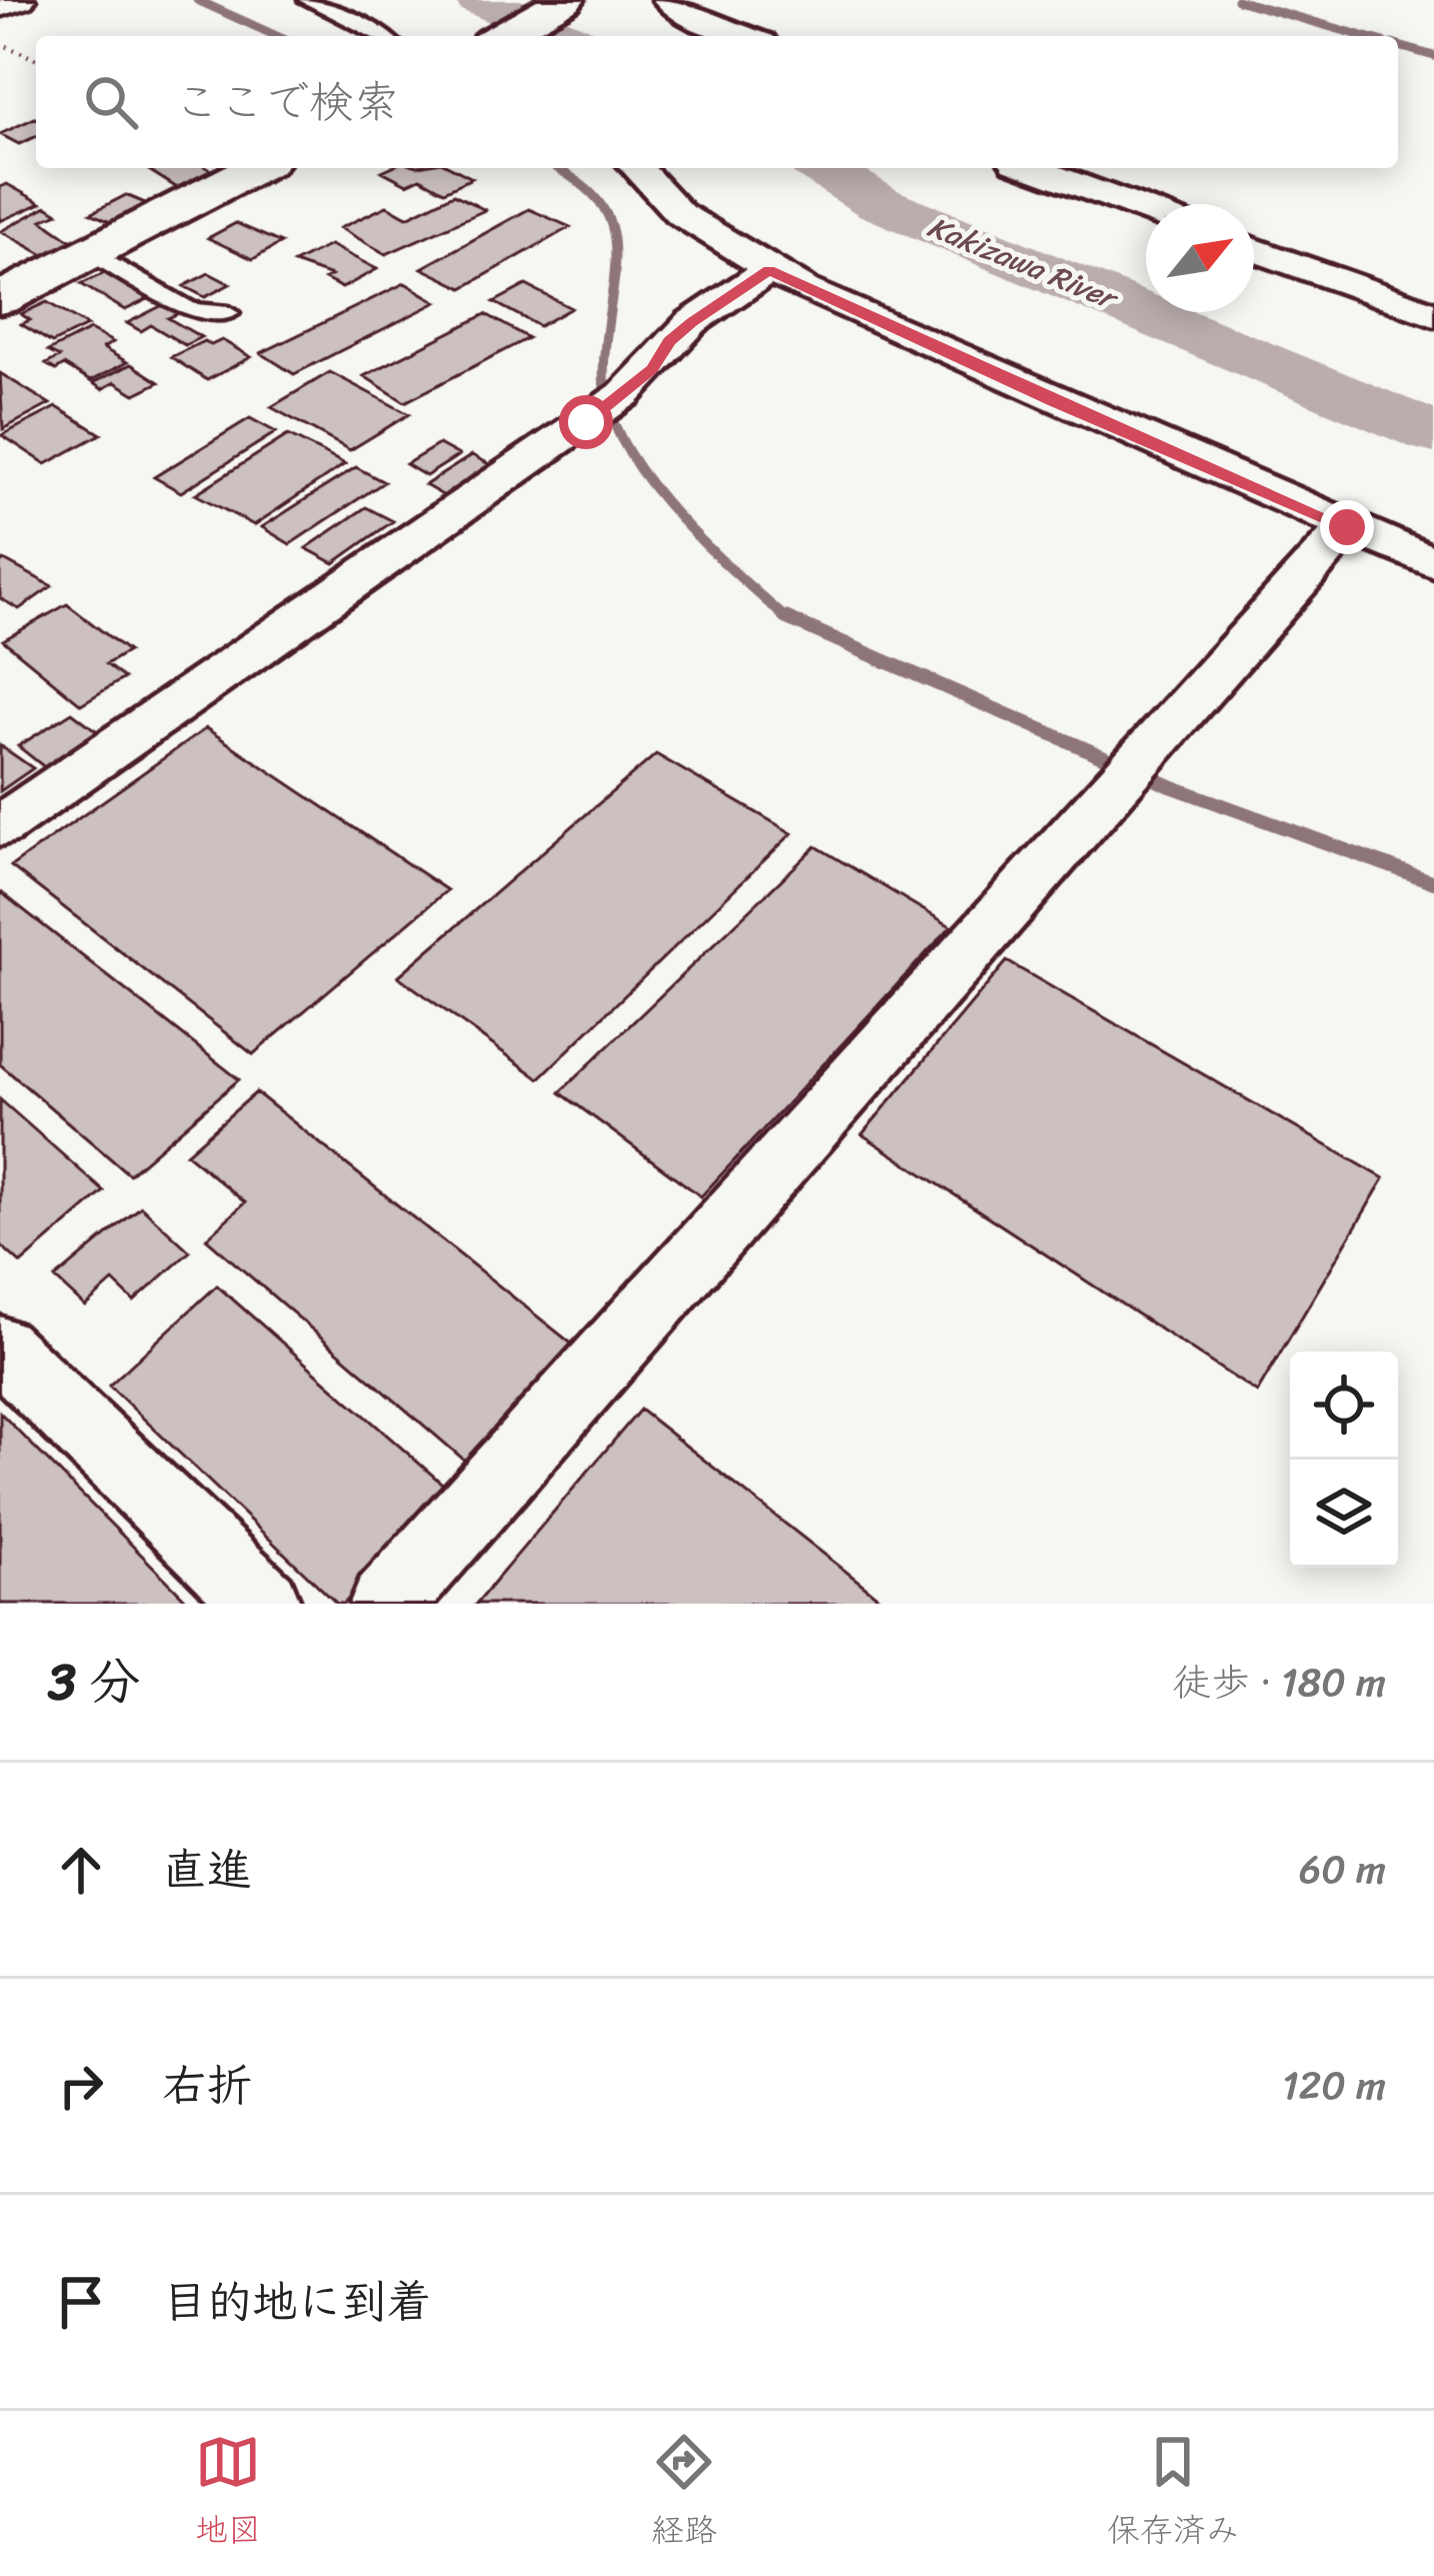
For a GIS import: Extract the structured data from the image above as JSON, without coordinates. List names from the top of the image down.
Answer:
{
  "water": ["Kakizawa River"],
  "north": "top right",
  "page": {
    "search": "ここで検索",
    "heading": ["3 分", "徒歩 · 180 m"],
    "list": [
      ["直進", "60 m"],
      ["右折", "120 m"],
      "目的地に到着"
    ],
    "nav": ["地図", "経路", "保存済み"]
  }
}
